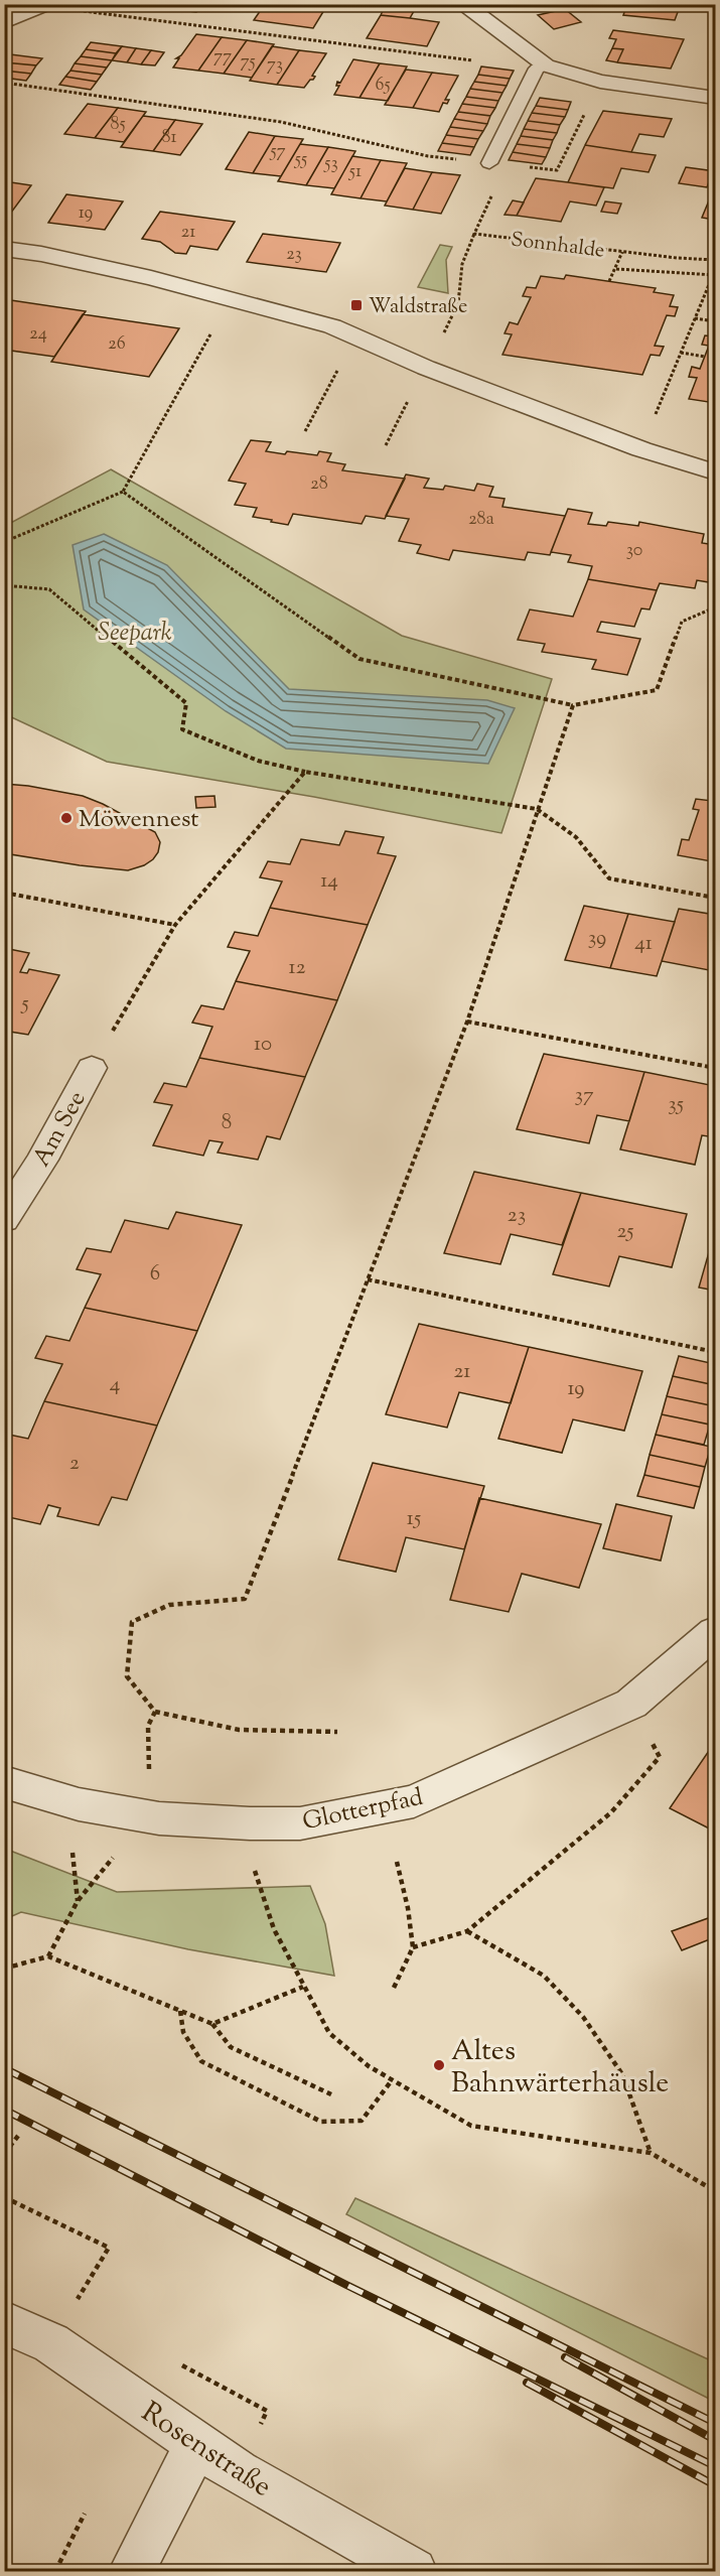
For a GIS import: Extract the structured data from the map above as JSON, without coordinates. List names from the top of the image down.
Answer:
{
  "streets": {
    "street": ["Am See", "Glotterpfad", "Rosenstraße"],
    "path": ["Sonnhalde"]
  },
  "parks": ["Seepark"],
  "places": {
    "transit": ["Waldstraße"],
    "other": ["Möwennest", "Altes Bahnwärterhäusle"]
  },
  "house_numbers": [
    "77",
    "75",
    "73",
    "65",
    "85",
    "81",
    "57",
    "55",
    "53",
    "51",
    "19",
    "21",
    "23",
    "24",
    "26",
    "28",
    "28a",
    "30",
    "14",
    "39",
    "41",
    "12",
    "5",
    "10",
    "37",
    "35",
    "8",
    "23",
    "25",
    "6",
    "21",
    "4",
    "19",
    "2",
    "15"
  ]
}
